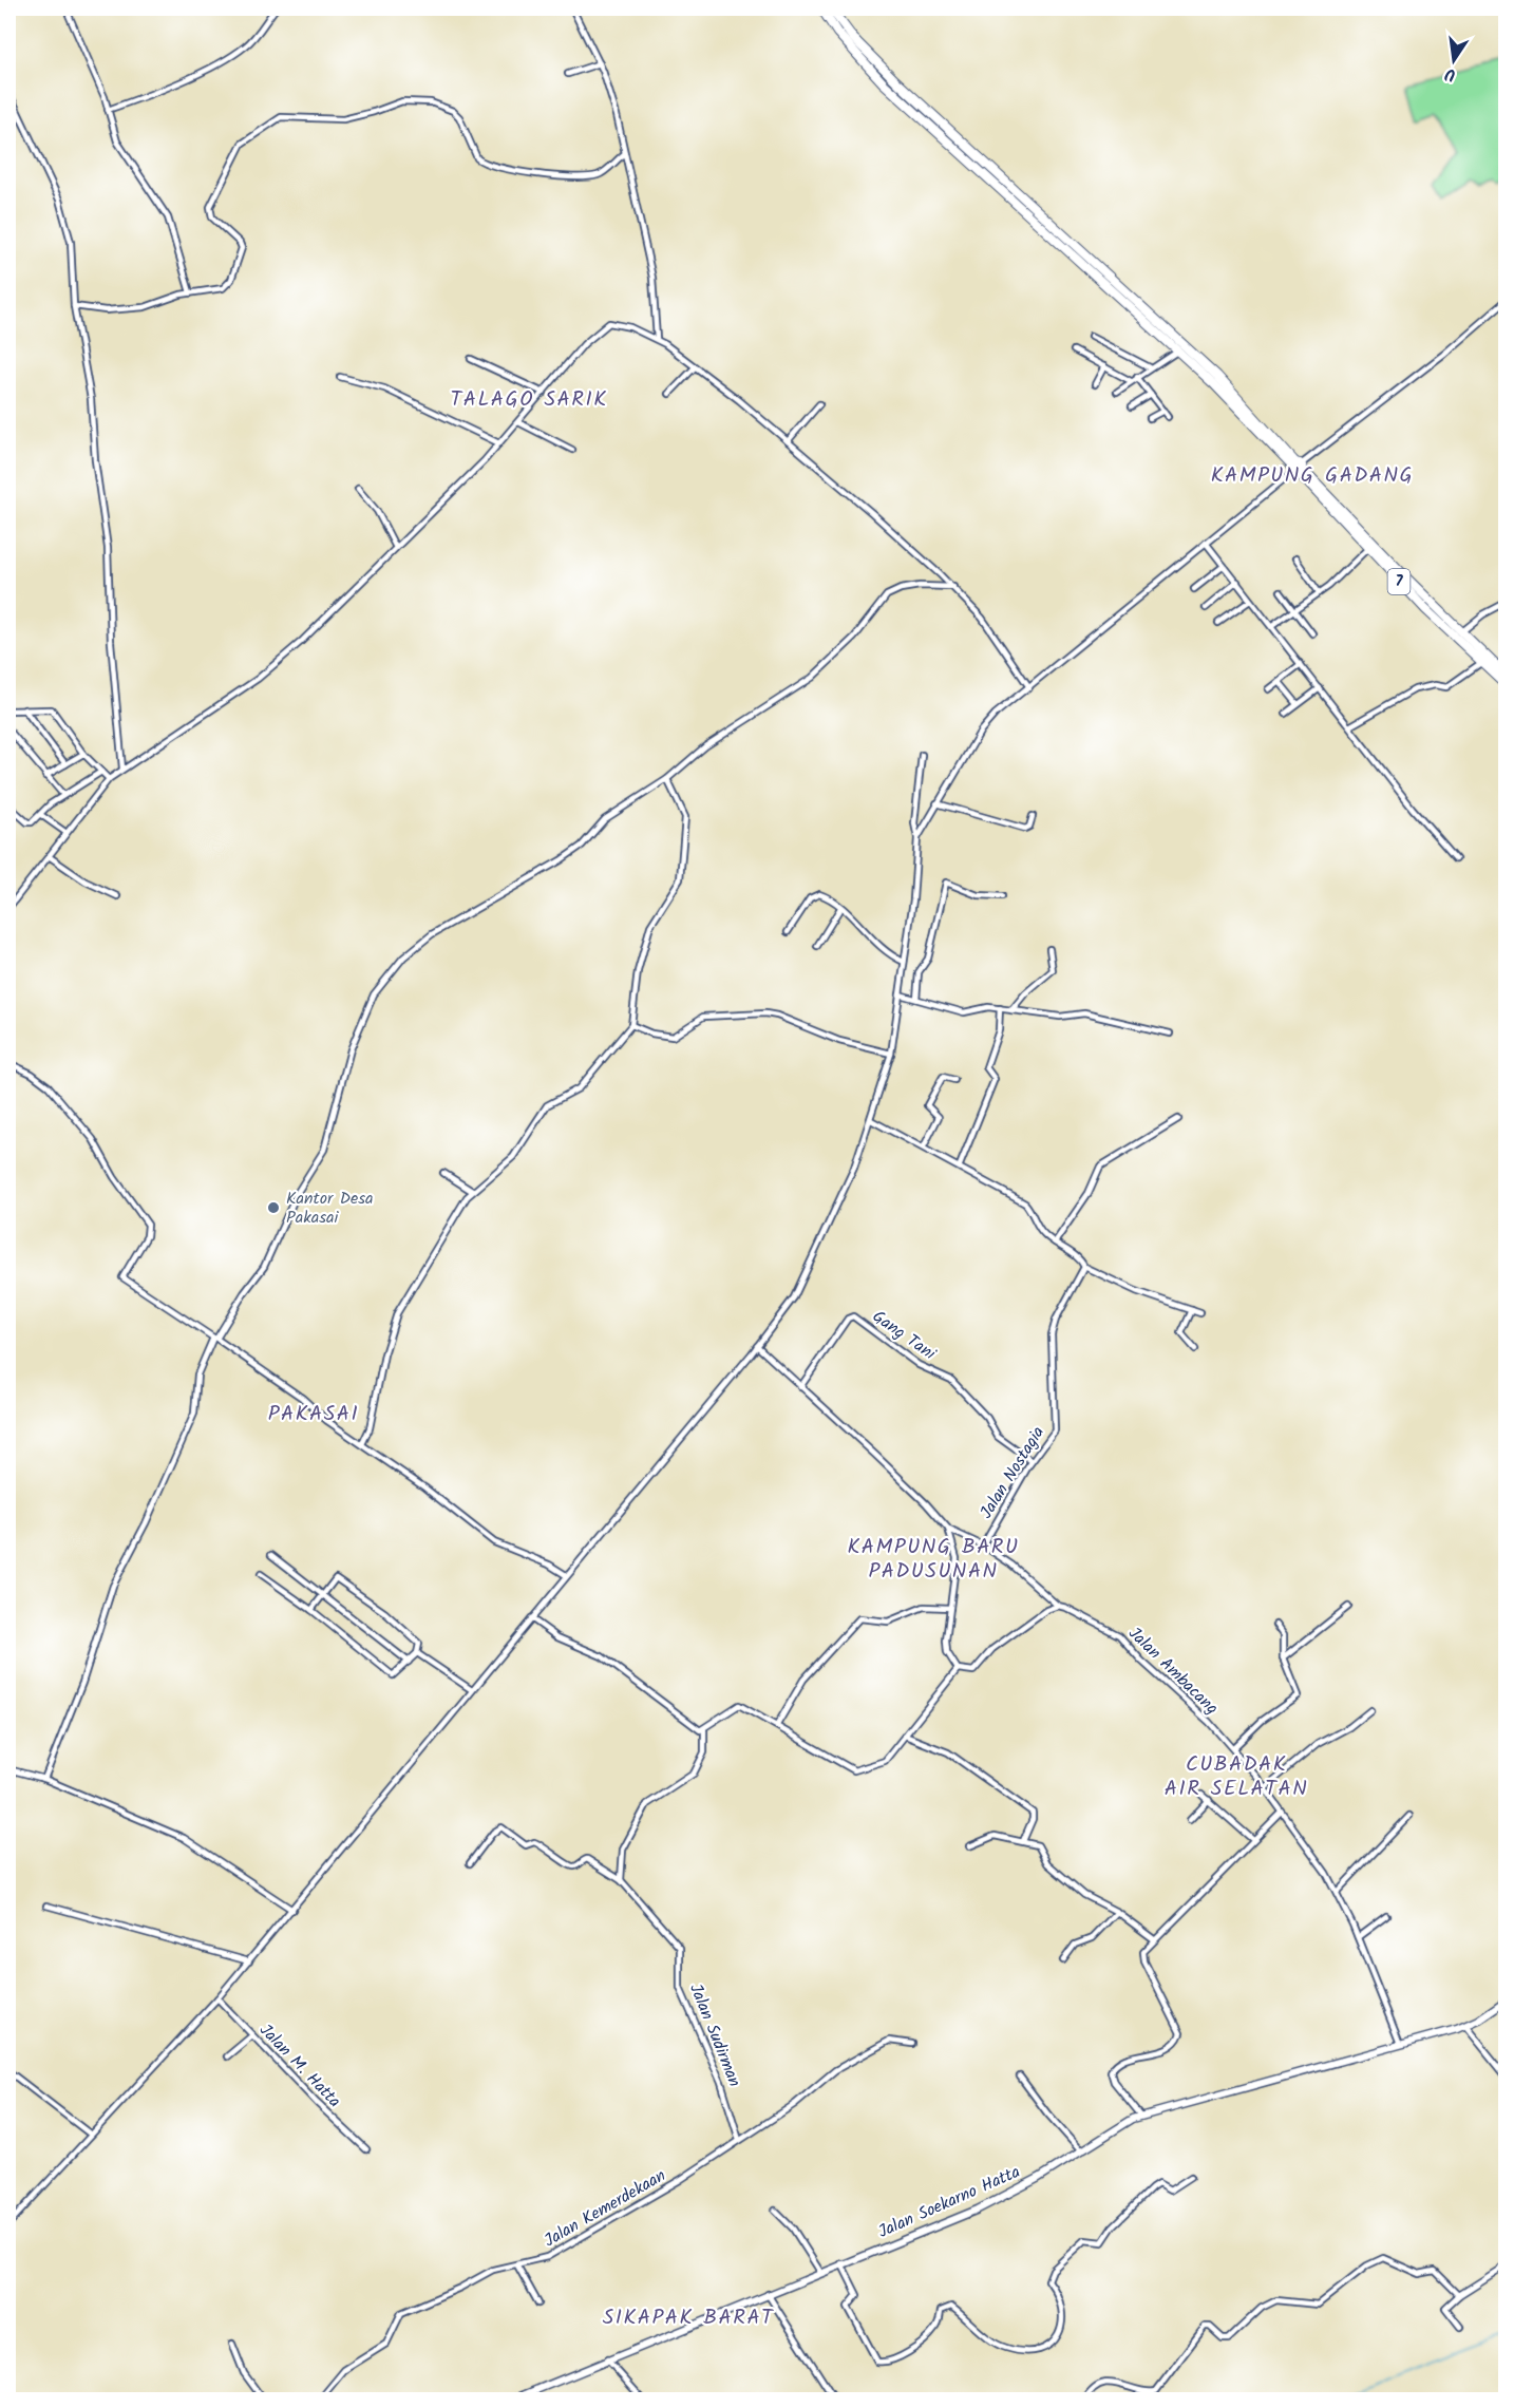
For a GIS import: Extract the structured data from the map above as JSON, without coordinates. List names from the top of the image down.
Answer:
{
  "streets": {
    "highway": ["7"],
    "street": [
      "Gang Tani",
      "Jalan Nostagia",
      "Jalan Ambacang",
      "Jalan Sudirman",
      "Jalan M. Hatta",
      "Jalan Soekarno Hatta",
      "Jalan Kemerdekaan"
    ]
  },
  "crossings": [
    ["Gang Tani", "Jalan Nostagia"],
    ["Jalan Nostagia", "Jalan Ambacang"],
    ["Jalan Ambacang", "Jalan Soekarno Hatta"],
    ["Jalan Sudirman", "Jalan Kemerdekaan"]
  ],
  "districts": [
    "TALAGO SARIK",
    "KAMPUNG GADANG",
    "PAKASAI",
    "KAMPUNG BARU PADUSUNAN",
    "CUBADAK AIR SELATAN",
    "SIKAPAK BARAT"
  ],
  "places": ["Kantor Desa Pakasai"],
  "north": "bottom"
}
